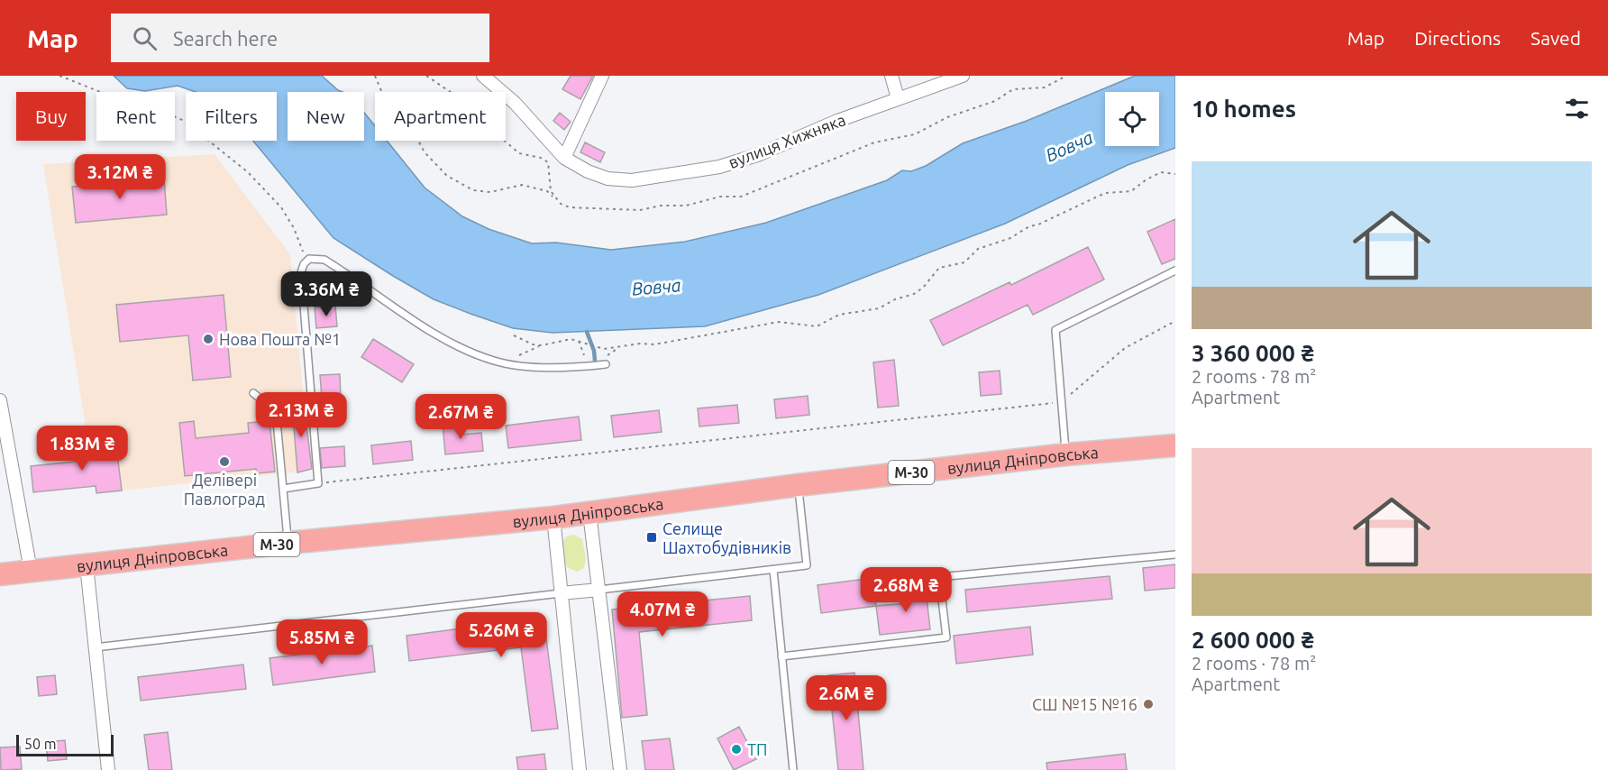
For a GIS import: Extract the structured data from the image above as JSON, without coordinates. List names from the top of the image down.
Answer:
{
  "streets": {
    "highway": ["вулиця Дніпровська", "М-30"],
    "street": ["вулиця Хижняка"]
  },
  "water": ["Вовча"],
  "places": {
    "other": [
      "Нова Пошта №1",
      "Делівері Павлоград",
      "СШ №15 №16",
      "ТП"
    ],
    "transit": ["Селище Шахтобудівників"]
  },
  "scale_bar": "50 m",
  "page": {
    "header": "Map",
    "search": "Search here",
    "nav": ["Map", "Directions", "Saved"],
    "heading": "10 homes",
    "chip": [
      "Buy",
      "Rent",
      "Filters",
      "New",
      "Apartment"
    ],
    "list": [
      {
        "name": "3 360 000 ₴",
        "note": "2 rooms · 78 m² · Apartment"
      },
      {
        "name": "2 600 000 ₴",
        "note": "2 rooms · 78 m² · Apartment"
      }
    ],
    "price": [
      "3.12M ₴",
      "3.36M ₴",
      "2.13M ₴",
      "2.67M ₴",
      "1.83M ₴",
      "2.68M ₴",
      "4.07M ₴",
      "5.26M ₴",
      "5.85M ₴",
      "2.6M ₴"
    ],
    "scale": "50 m"
  }
}
